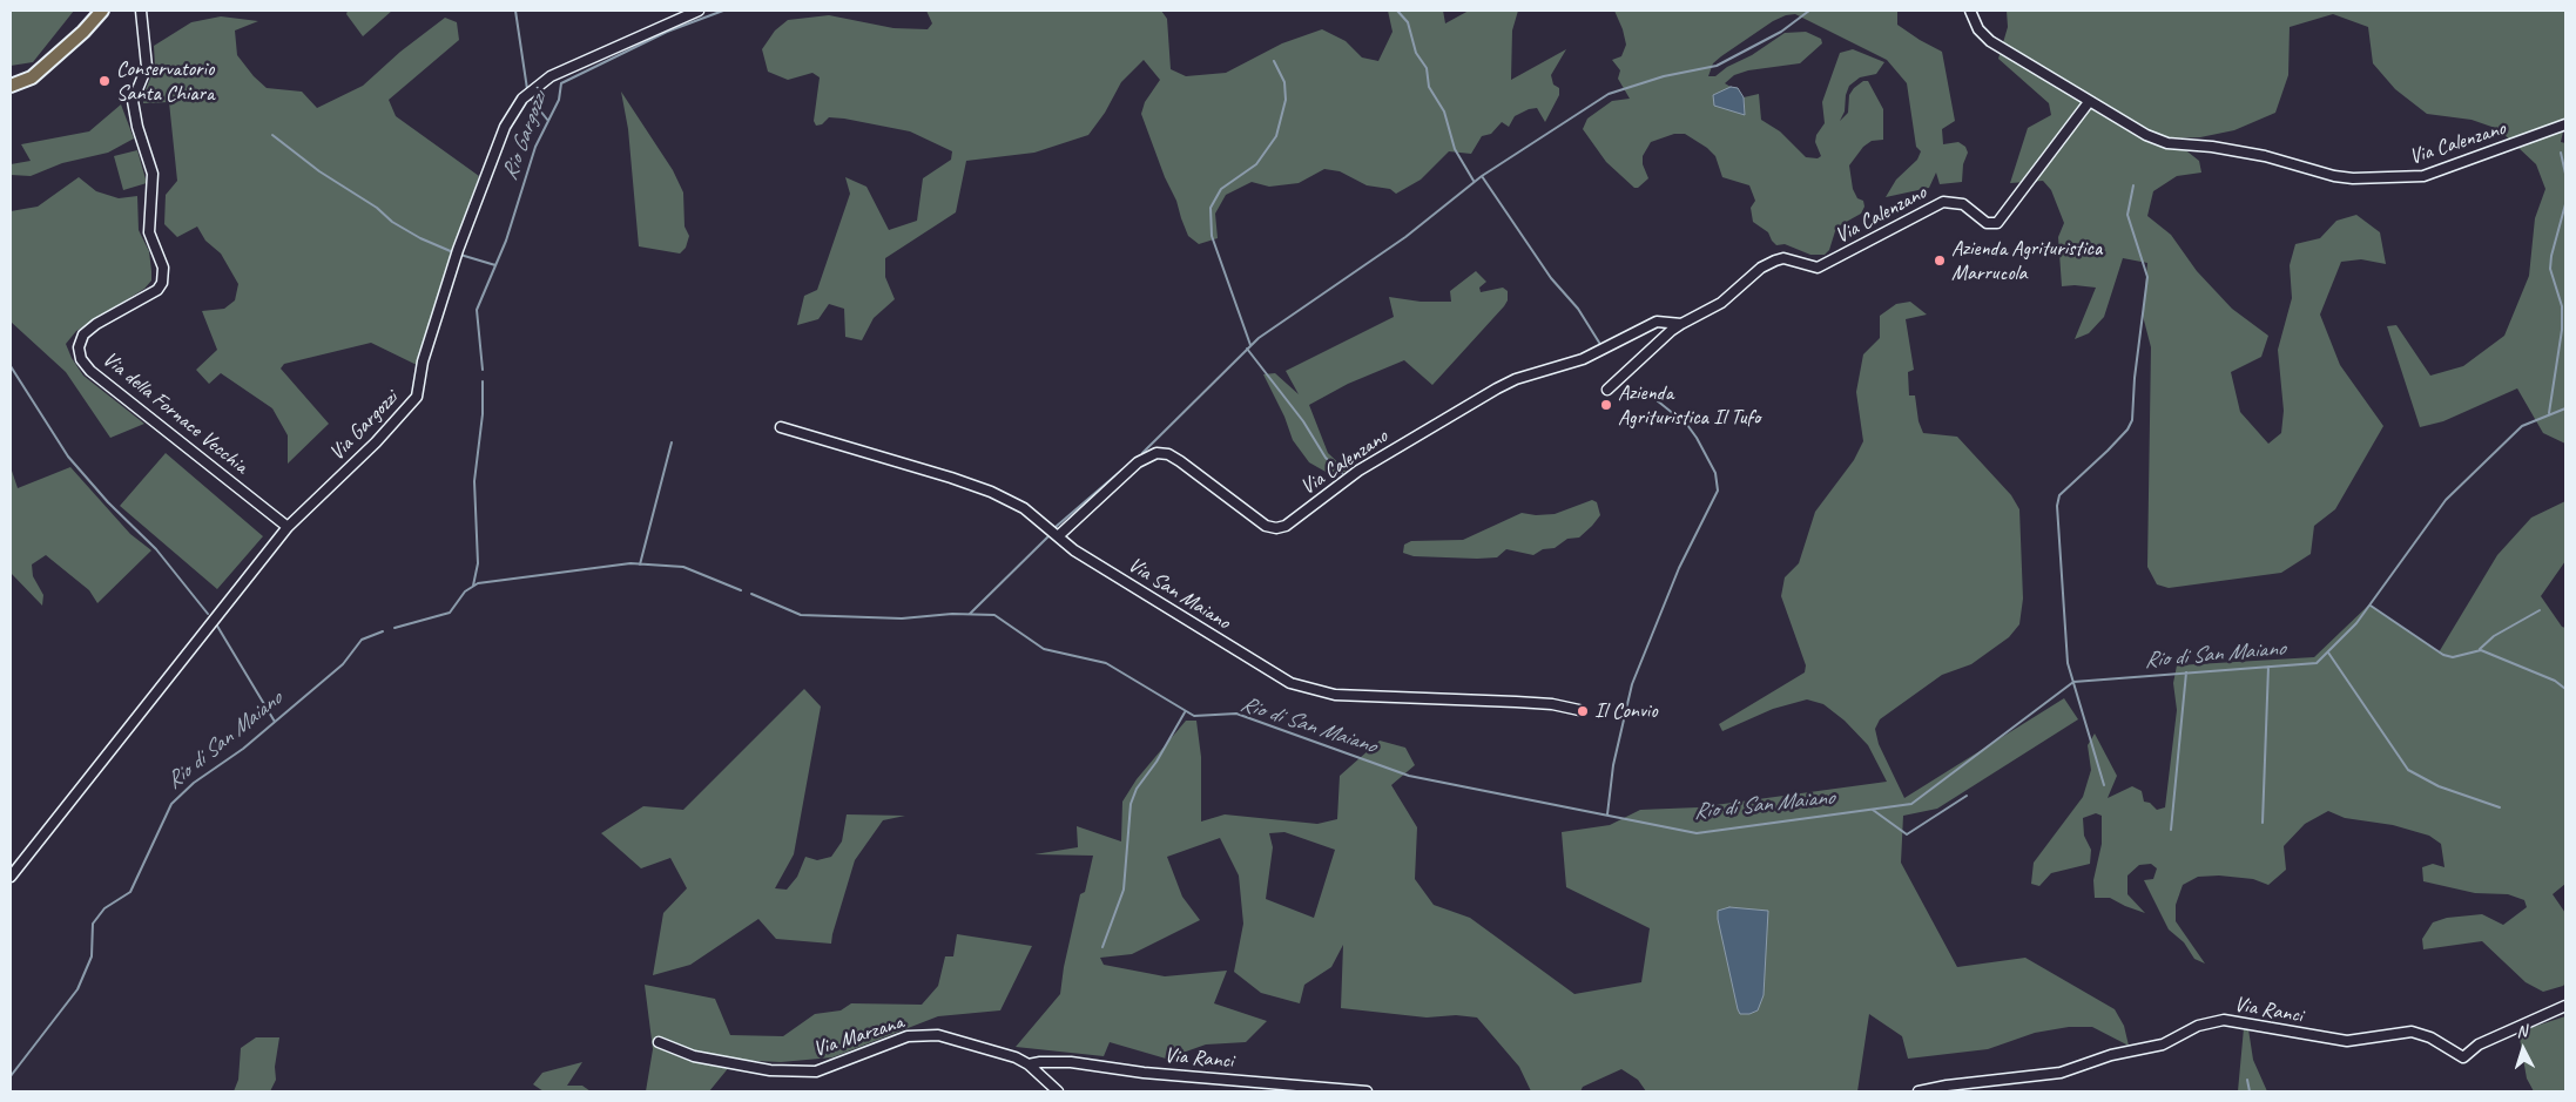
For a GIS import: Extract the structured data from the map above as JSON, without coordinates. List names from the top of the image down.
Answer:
{
  "streets": {
    "street": [
      "Via Calenzano",
      "Via della Fornace Vecchia",
      "Via Gargozzi",
      "Via San Maiano",
      "Via Ranci",
      "Via Marzana"
    ]
  },
  "crossings": [
    ["Via Calenzano", "Via San Maiano"],
    ["Via della Fornace Vecchia", "Via Gargozzi"],
    ["Via Ranci", "Via Marzana"]
  ],
  "water": ["Rio Gargozzi", "Rio di San Maiano"],
  "places": [
    "Conservatorio Santa Chiara",
    "Azienda Agrituristica Marrucola",
    "Azienda Agrituristica Il Tufo",
    "Il Convio"
  ],
  "north": "top"
}
